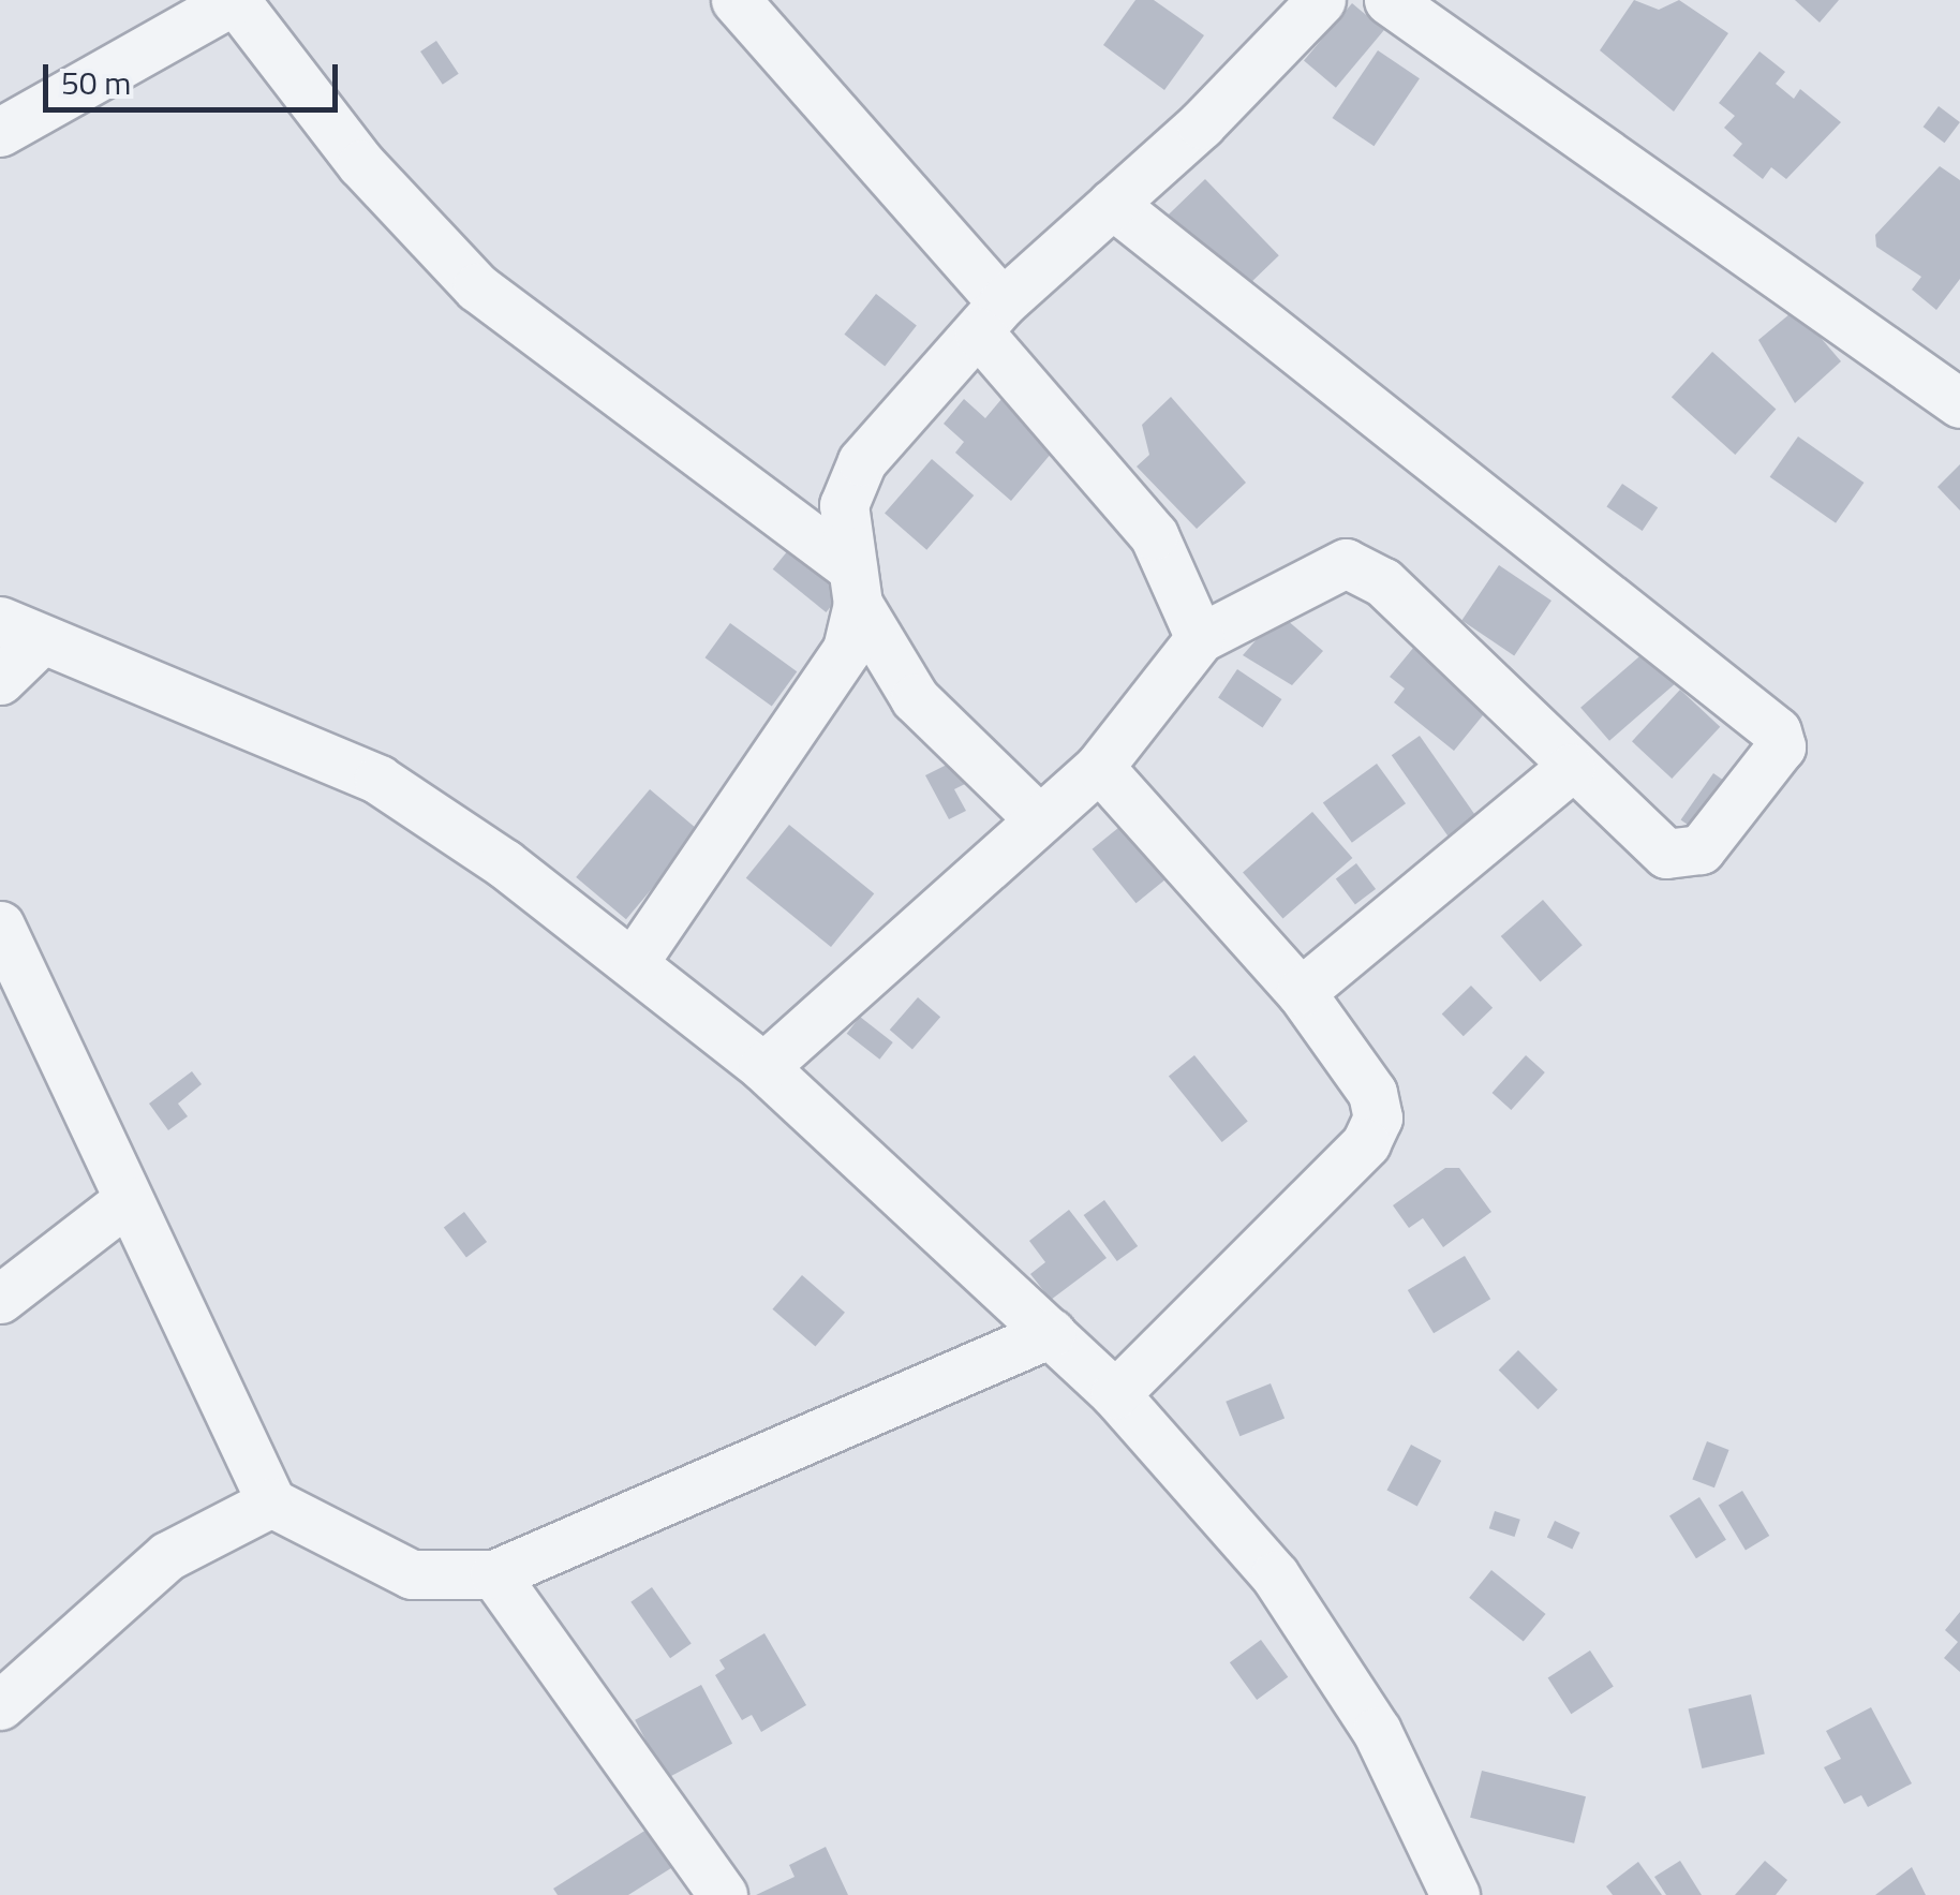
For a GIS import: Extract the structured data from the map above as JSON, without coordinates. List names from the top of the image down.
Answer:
{
  "scale_bar": "50 m"
}
